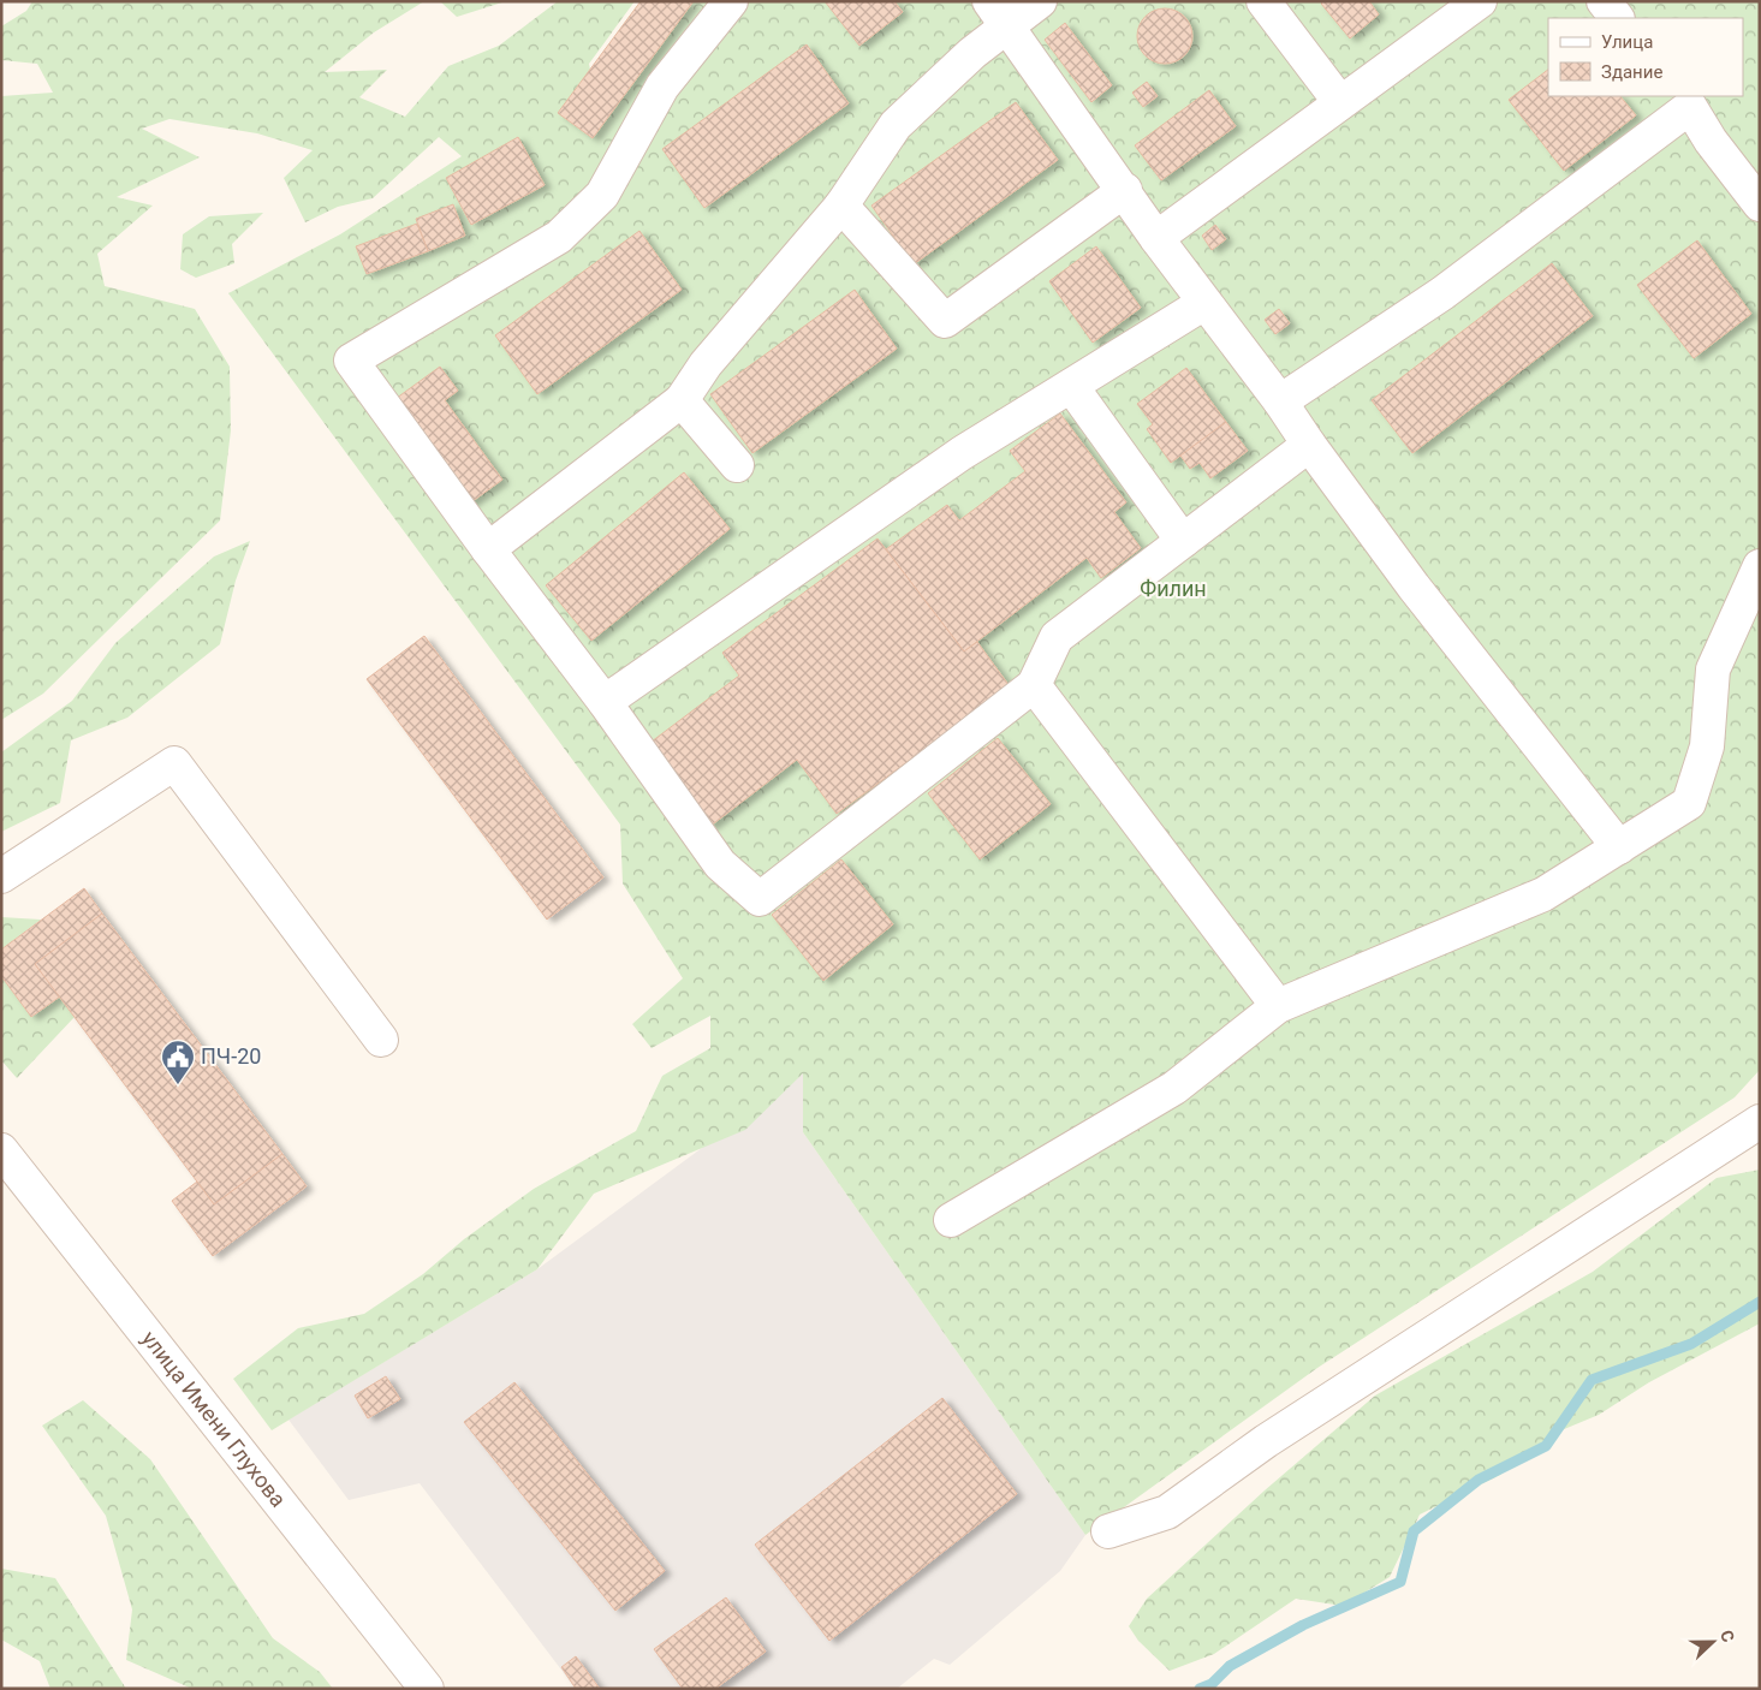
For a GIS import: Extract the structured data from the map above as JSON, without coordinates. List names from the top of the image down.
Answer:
{
  "streets": {
    "street": ["улица Имени Глухова"]
  },
  "parks": ["Филин"],
  "places": {
    "public building": ["ПЧ-20"]
  },
  "legend": ["Улица", "Здание"],
  "north": "right"
}
